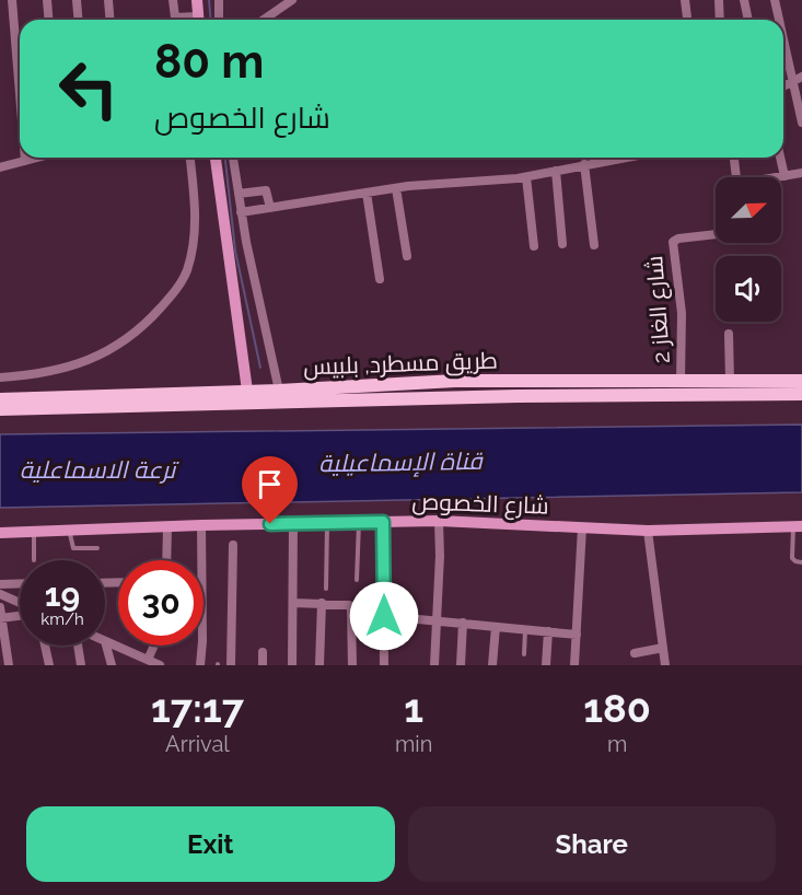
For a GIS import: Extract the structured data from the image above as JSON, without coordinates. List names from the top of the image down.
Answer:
{
  "streets": {
    "main road": ["طريق مسطرد, بلبيس", "شارع الخصوص"],
    "street": ["شارع الغاز 2"]
  },
  "crossings": [
    ["شارع الغاز 2", "طريق مسطرد, بلبيس"]
  ],
  "water": ["قناة الإسماعيلية", "ترعة الاسماعلية"],
  "north": "top right",
  "page": {
    "turn": ["80 m", "شارع الخصوص"],
    "speed": "19 km/h",
    "limit": "30",
    "eta": [
      "17:17",
      "Arrival",
      "1",
      "min",
      "180",
      "m"
    ],
    "buttons": ["Exit", "Share"]
  }
}
